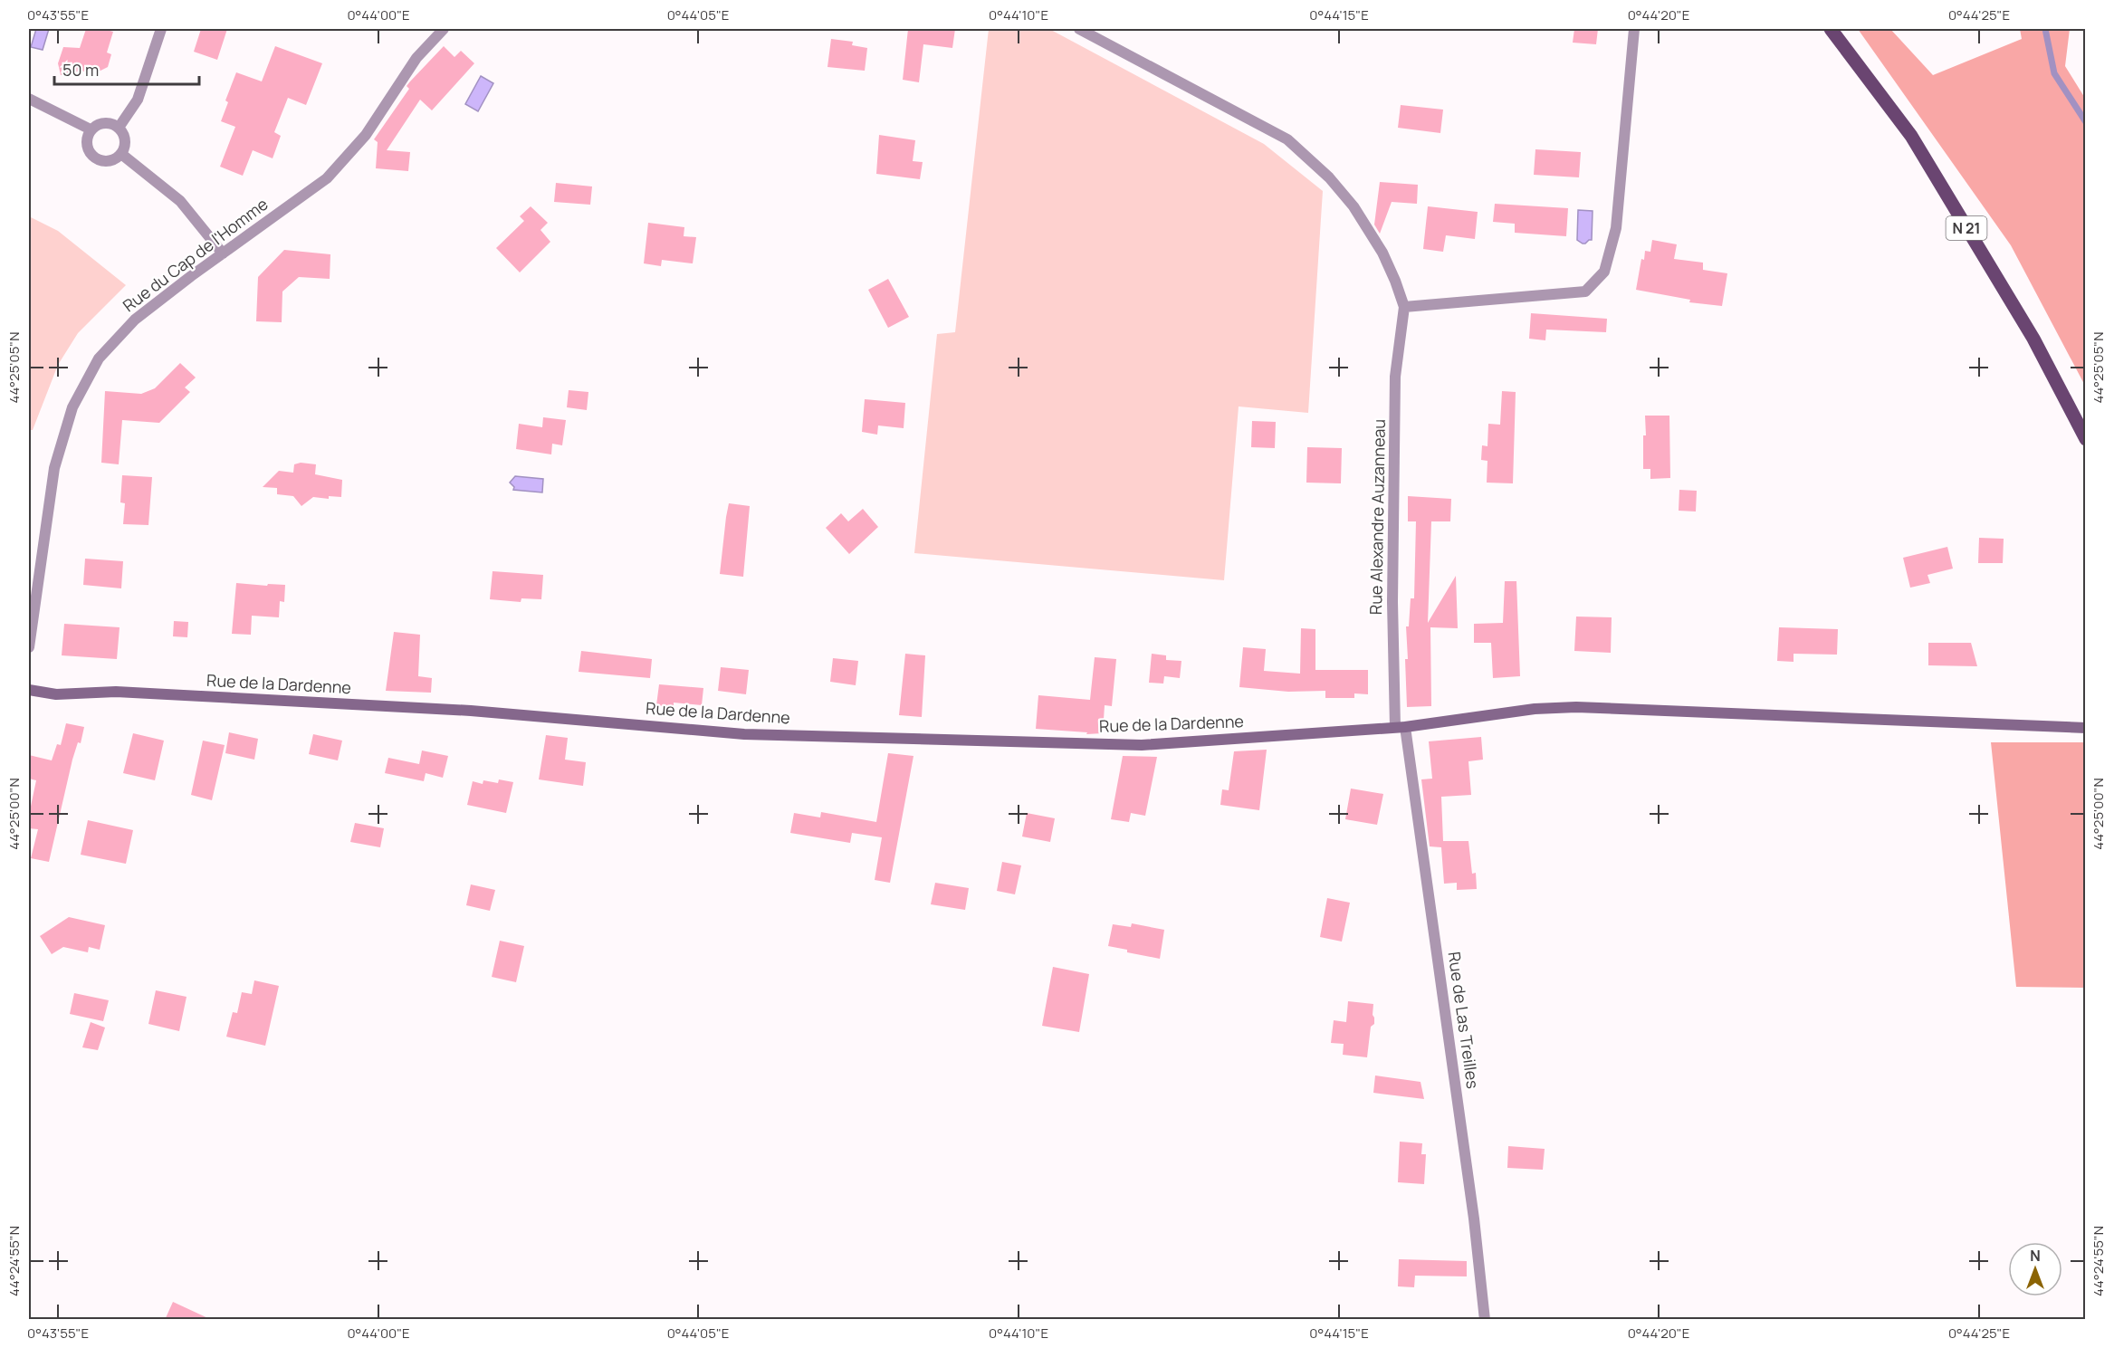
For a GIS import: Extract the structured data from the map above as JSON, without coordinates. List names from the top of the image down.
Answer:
{
  "streets": {
    "main road": ["N 21"],
    "street": [
      "Rue du Cap de l'Homme",
      "Rue Alexandre Auzanneau",
      "Rue de la Dardenne",
      "Rue de Las Treilles"
    ]
  },
  "crossings": [
    ["Rue Alexandre Auzanneau", "Rue de la Dardenne"],
    ["Rue Alexandre Auzanneau", "Rue de Las Treilles"],
    ["Rue de la Dardenne", "Rue de Las Treilles"]
  ],
  "scale_bar": "50 m",
  "north": "top",
  "coordinates": [
    "0°43'55\"E",
    "0°44'00\"E",
    "0°44'05\"E",
    "0°44'10\"E",
    "0°44'15\"E",
    "0°44'20\"E",
    "0°44'25\"E",
    "44°25'05\"N",
    "44°25'00\"N",
    "44°24'55\"N"
  ]
}
